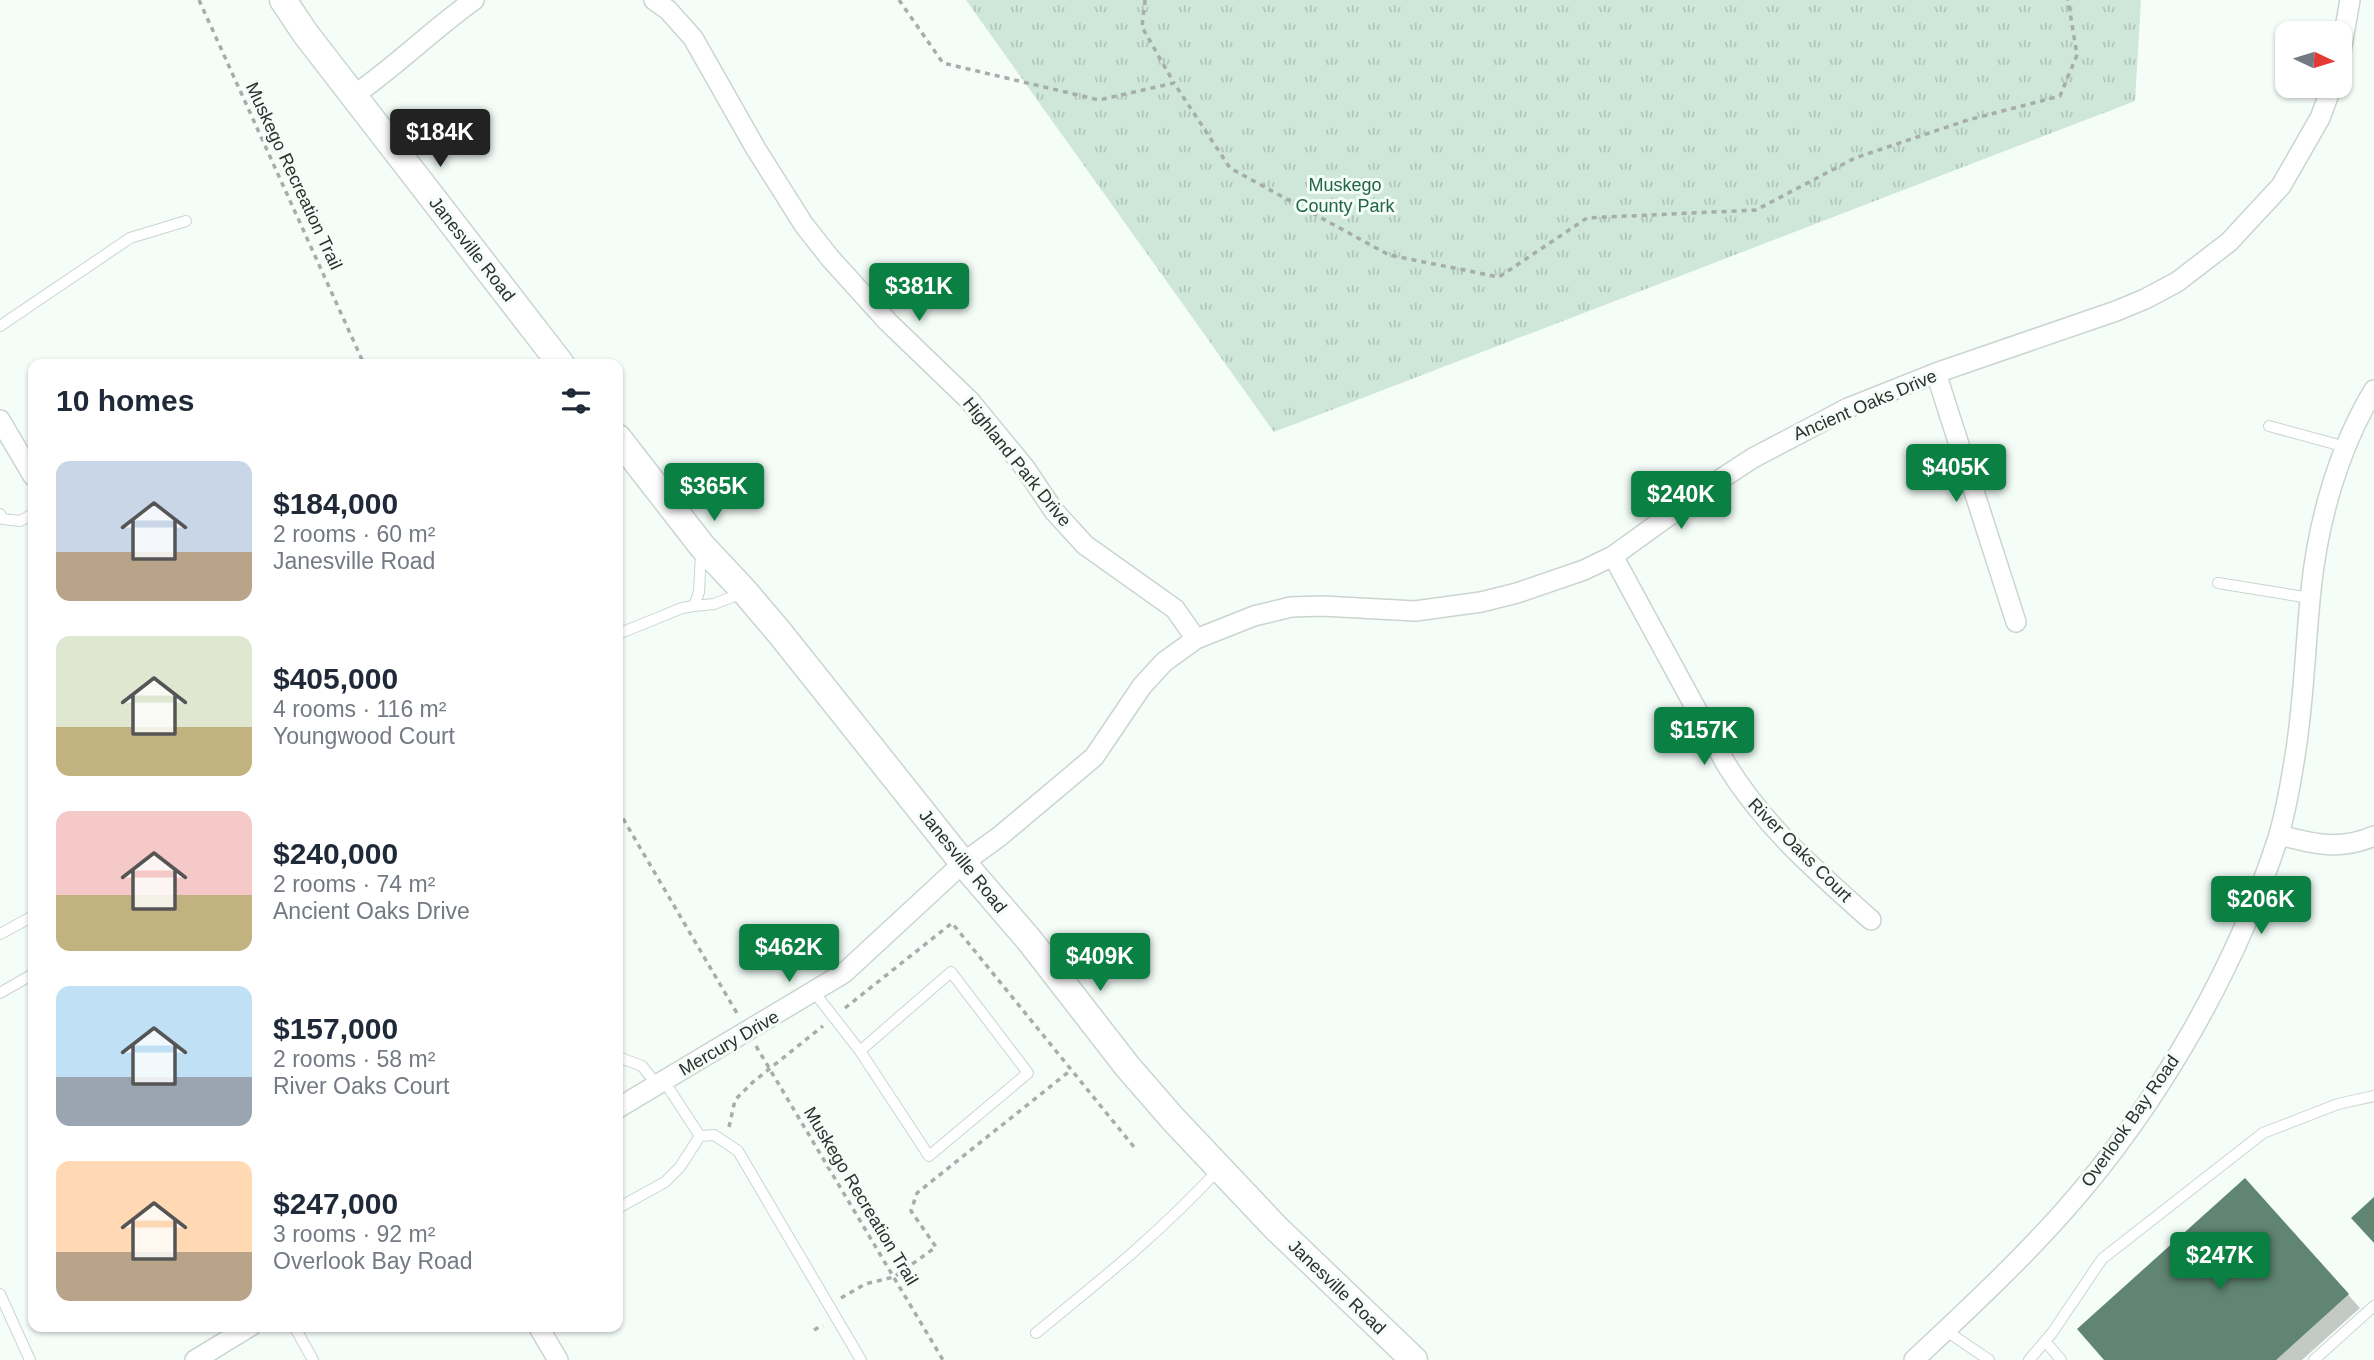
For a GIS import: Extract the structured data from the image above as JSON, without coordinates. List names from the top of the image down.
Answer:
{
  "streets": {
    "main road": ["Janesville Road"],
    "street": [
      "Ancient Oaks Drive",
      "Highland Park Drive",
      "River Oaks Court",
      "Mercury Drive",
      "Overlook Bay Road"
    ],
    "path": ["Muskego Recreation Trail"]
  },
  "crossings": [
    ["Janesville Road", "Ancient Oaks Drive"],
    ["Janesville Road", "Mercury Drive"],
    ["Ancient Oaks Drive", "Highland Park Drive"],
    ["Ancient Oaks Drive", "River Oaks Court"],
    ["Ancient Oaks Drive", "Mercury Drive"]
  ],
  "parks": ["Muskego County Park"],
  "north": "right",
  "page": {
    "price": [
      "$184K",
      "$381K",
      "$405K",
      "$365K",
      "$240K",
      "$157K",
      "$206K",
      "$462K",
      "$409K",
      "$247K"
    ],
    "heading": "10 homes",
    "list": [
      {
        "name": "$184,000",
        "note": "2 rooms · 60 m² · Janesville Road"
      },
      {
        "name": "$405,000",
        "note": "4 rooms · 116 m² · Youngwood Court"
      },
      {
        "name": "$240,000",
        "note": "2 rooms · 74 m² · Ancient Oaks Drive"
      },
      {
        "name": "$157,000",
        "note": "2 rooms · 58 m² · River Oaks Court"
      },
      {
        "name": "$247,000",
        "note": "3 rooms · 92 m² · Overlook Bay Road"
      }
    ]
  }
}
